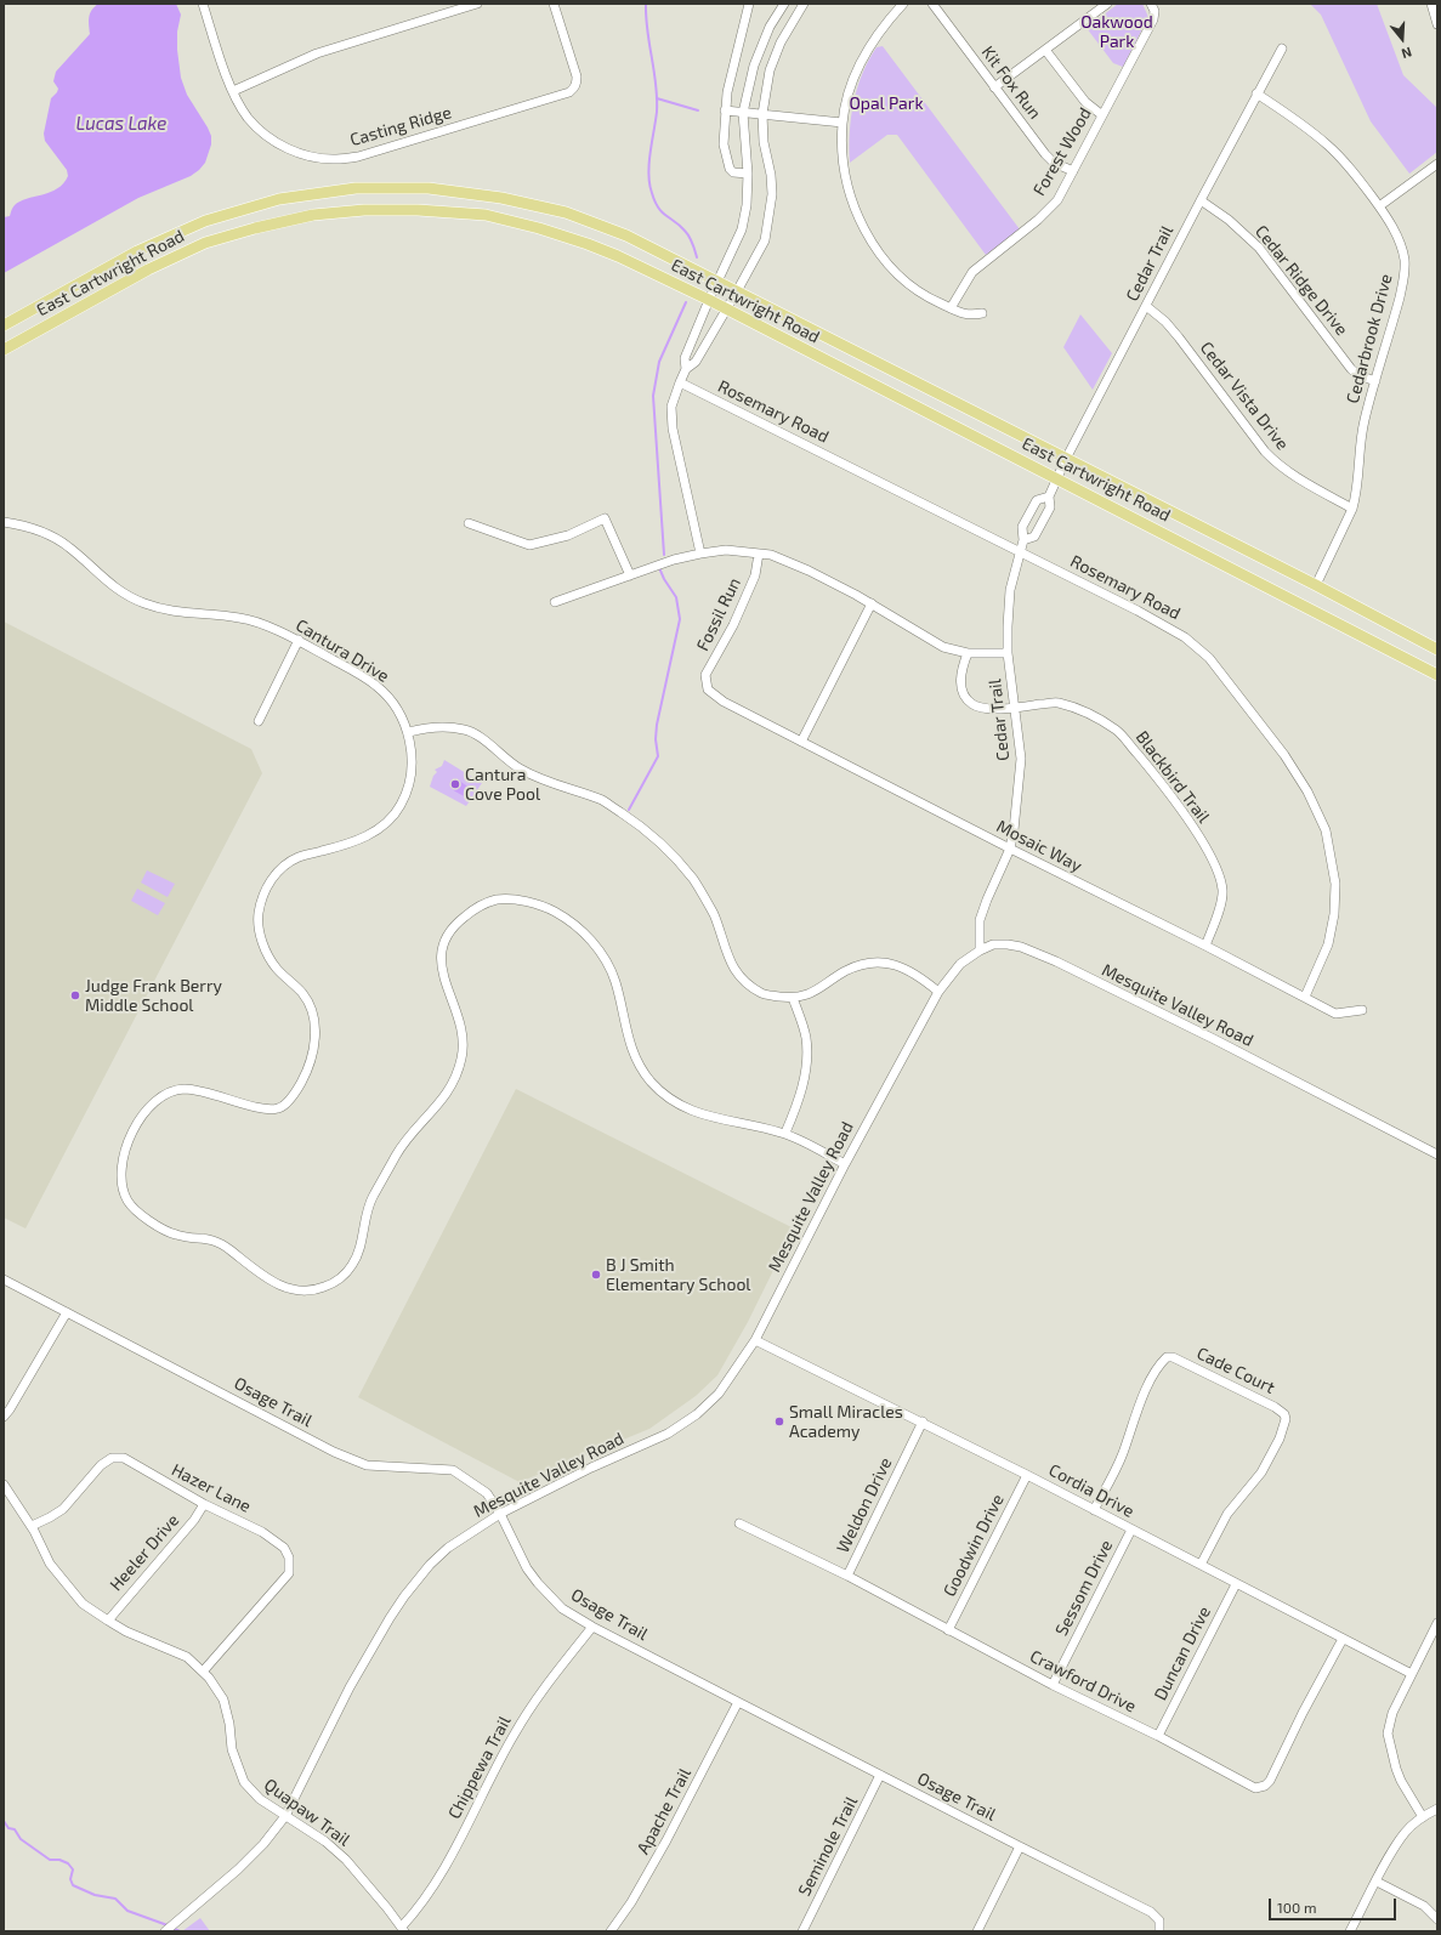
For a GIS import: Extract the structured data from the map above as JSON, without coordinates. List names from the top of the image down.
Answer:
{
  "streets": {
    "main road": ["East Cartwright Road"],
    "street": [
      "Kit Fox Run",
      "Casting Ridge",
      "Forest Wood",
      "Cedar Trail",
      "Cedar Ridge Drive",
      "Cedarbrook Drive",
      "Cedar Vista Drive",
      "Rosemary Road",
      "Fossil Run",
      "Cantura Drive",
      "Blackbird Trail",
      "Mosaic Way",
      "Mesquite Valley Road",
      "Cade Court",
      "Osage Trail",
      "Hazer Lane",
      "Cordia Drive",
      "Weldon Drive",
      "Goodwin Drive",
      "Heeler Drive",
      "Sessom Drive",
      "Duncan Drive",
      "Crawford Drive",
      "Chippewa Trail",
      "Apache Trail",
      "Quapaw Trail",
      "Seminole Trail"
    ]
  },
  "crossings": [
    ["Kit Fox Run", "Forest Wood"],
    ["Cedar Trail", "East Cartwright Road"],
    ["Cedar Trail", "Cedar Ridge Drive"],
    ["Cedar Trail", "Cedarbrook Drive"],
    ["Cedar Trail", "Cedar Vista Drive"],
    ["Cedar Trail", "Rosemary Road"],
    ["Cedar Trail", "Blackbird Trail"],
    ["Cedar Trail", "Mosaic Way"],
    ["Cedar Trail", "Mesquite Valley Road"],
    ["East Cartwright Road", "Cedarbrook Drive"],
    ["Cedar Ridge Drive", "Cedarbrook Drive"],
    ["Cedarbrook Drive", "Cedar Vista Drive"],
    ["Rosemary Road", "Mosaic Way"],
    ["Fossil Run", "Mosaic Way"],
    ["Cantura Drive", "Mesquite Valley Road"],
    ["Blackbird Trail", "Mosaic Way"],
    ["Mesquite Valley Road", "Osage Trail"],
    ["Mesquite Valley Road", "Cordia Drive"],
    ["Mesquite Valley Road", "Quapaw Trail"],
    ["Cade Court", "Cordia Drive"],
    ["Osage Trail", "Chippewa Trail"],
    ["Osage Trail", "Apache Trail"],
    ["Osage Trail", "Seminole Trail"],
    ["Hazer Lane", "Heeler Drive"],
    ["Hazer Lane", "Quapaw Trail"],
    ["Cordia Drive", "Weldon Drive"],
    ["Cordia Drive", "Goodwin Drive"],
    ["Cordia Drive", "Sessom Drive"],
    ["Cordia Drive", "Duncan Drive"],
    ["Cordia Drive", "Crawford Drive"],
    ["Weldon Drive", "Crawford Drive"],
    ["Goodwin Drive", "Crawford Drive"],
    ["Heeler Drive", "Quapaw Trail"],
    ["Sessom Drive", "Crawford Drive"],
    ["Duncan Drive", "Crawford Drive"],
    ["Chippewa Trail", "Quapaw Trail"]
  ],
  "water": ["Lucas Lake"],
  "parks": ["Oakwood Park", "Opal Park"],
  "places": [
    "Cantura Cove Pool",
    "Judge Frank Berry Middle School",
    "B J Smith Elementary School",
    "Small Miracles Academy"
  ],
  "scale_bar": "100 m",
  "north": "bottom"
}
